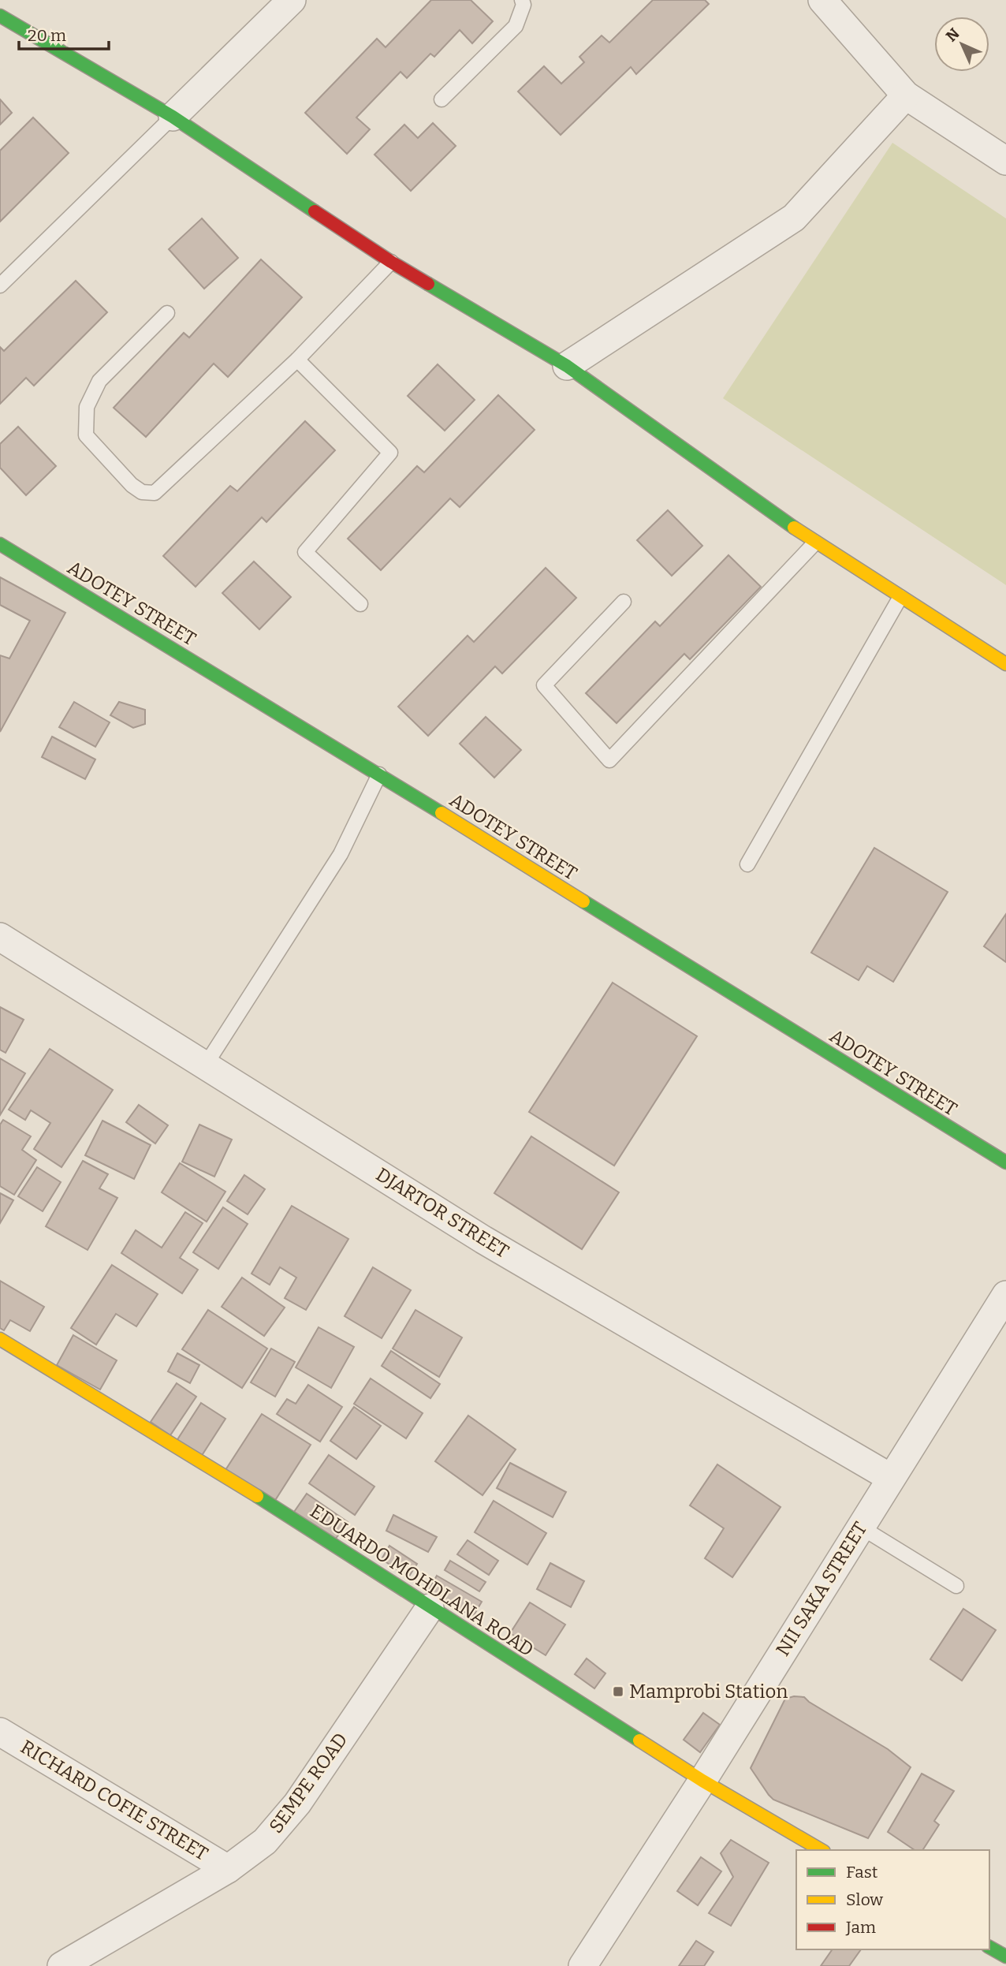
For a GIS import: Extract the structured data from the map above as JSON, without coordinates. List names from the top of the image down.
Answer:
{
  "streets": {
    "street": [
      "ADOTEY STREET",
      "DJARTOR STREET",
      "EDUARDO MOHDLANA ROAD",
      "NII SAKA STREET",
      "SEMPE ROAD",
      "RICHARD COFIE STREET"
    ]
  },
  "crossings": [
    ["DJARTOR STREET", "NII SAKA STREET"],
    ["EDUARDO MOHDLANA ROAD", "NII SAKA STREET"],
    ["EDUARDO MOHDLANA ROAD", "SEMPE ROAD"],
    ["SEMPE ROAD", "RICHARD COFIE STREET"]
  ],
  "places": {
    "transit": ["Mamprobi Station"]
  },
  "legend": ["Fast", "Slow", "Jam"],
  "scale_bar": "20 m",
  "north": "top left"
}
